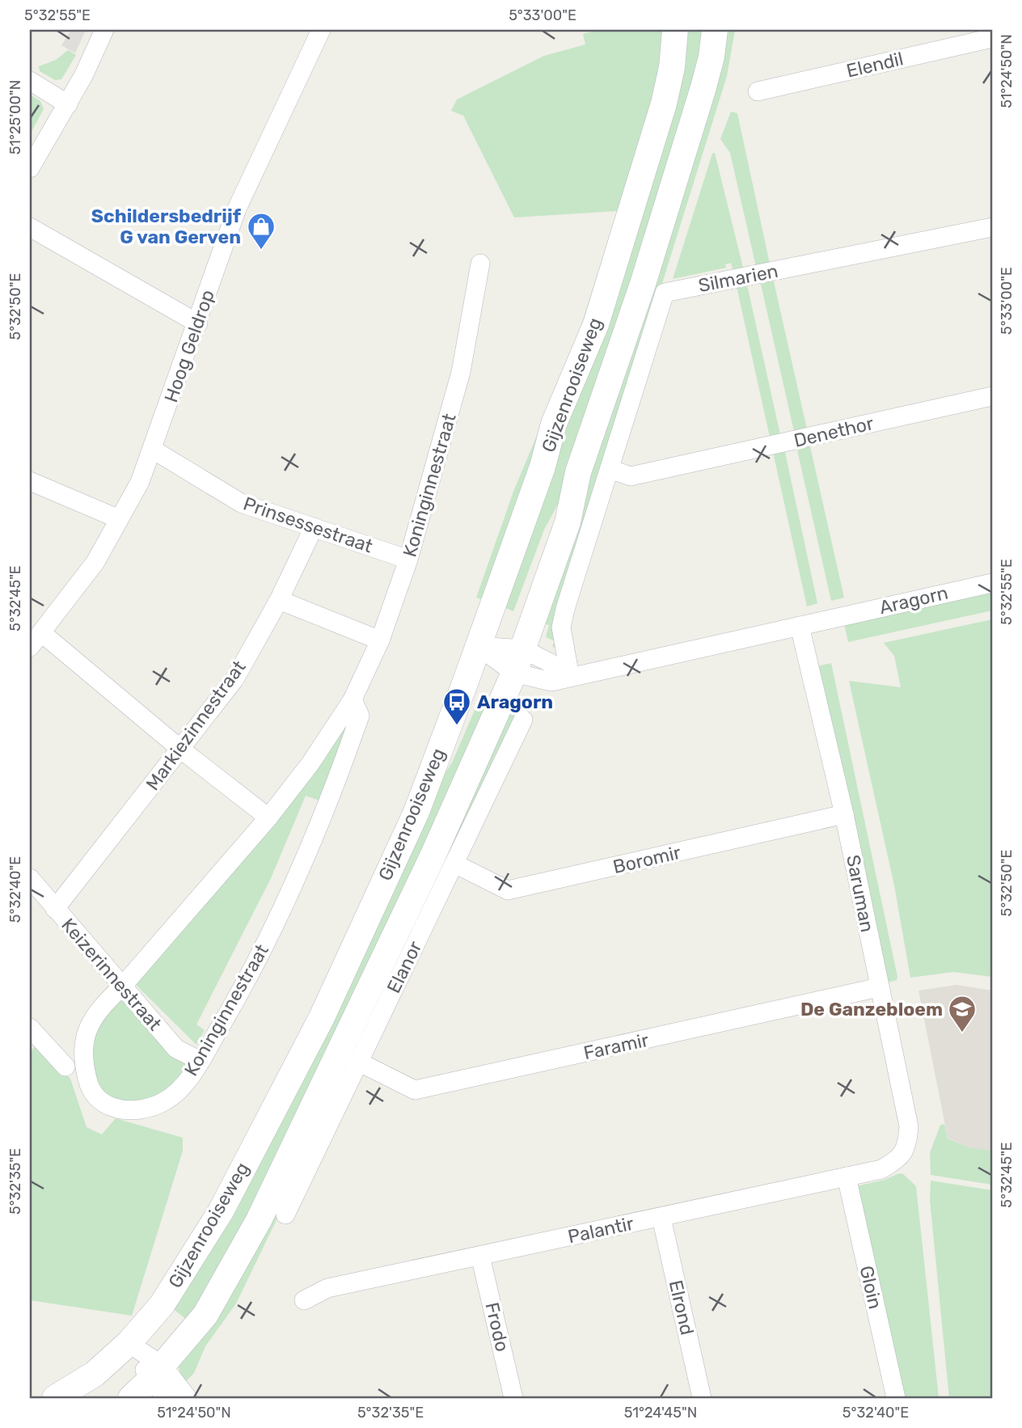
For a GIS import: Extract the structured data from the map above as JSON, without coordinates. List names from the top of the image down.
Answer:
{
  "streets": {
    "main road": ["Gijzenrooiseweg"],
    "street": [
      "Elendil",
      "Silmarien",
      "Hoog Geldrop",
      "Denethor",
      "Koninginnestraat",
      "Prinsessestraat",
      "Aragorn",
      "Markiezinnestraat",
      "Boromir",
      "Saruman",
      "Elanor",
      "Keizerinnestraat",
      "Faramir",
      "Palantir",
      "Gloin",
      "Elrond",
      "Frodo"
    ]
  },
  "crossings": [
    ["Silmarien", "Denethor"],
    ["Hoog Geldrop", "Prinsessestraat"],
    ["Gijzenrooiseweg", "Aragorn"],
    ["Koninginnestraat", "Prinsessestraat"],
    ["Koninginnestraat", "Keizerinnestraat"],
    ["Prinsessestraat", "Markiezinnestraat"],
    ["Aragorn", "Saruman"],
    ["Markiezinnestraat", "Keizerinnestraat"],
    ["Boromir", "Saruman"],
    ["Boromir", "Elanor"],
    ["Saruman", "Faramir"],
    ["Saruman", "Palantir"],
    ["Elanor", "Faramir"],
    ["Palantir", "Gloin"],
    ["Palantir", "Elrond"],
    ["Palantir", "Frodo"]
  ],
  "places": {
    "shop": ["Schildersbedrijf G van Gerven"],
    "bus stop": ["Aragorn"],
    "school or university": ["De Ganzebloem"]
  },
  "coordinates": [
    "5°32'55\"E",
    "5°33'00\"E",
    "51°24'50\"N",
    "51°25'00\"N",
    "5°32'50\"E",
    "5°32'45\"E",
    "5°32'40\"E",
    "5°32'35\"E",
    "51°24'45\"N"
  ]
}
